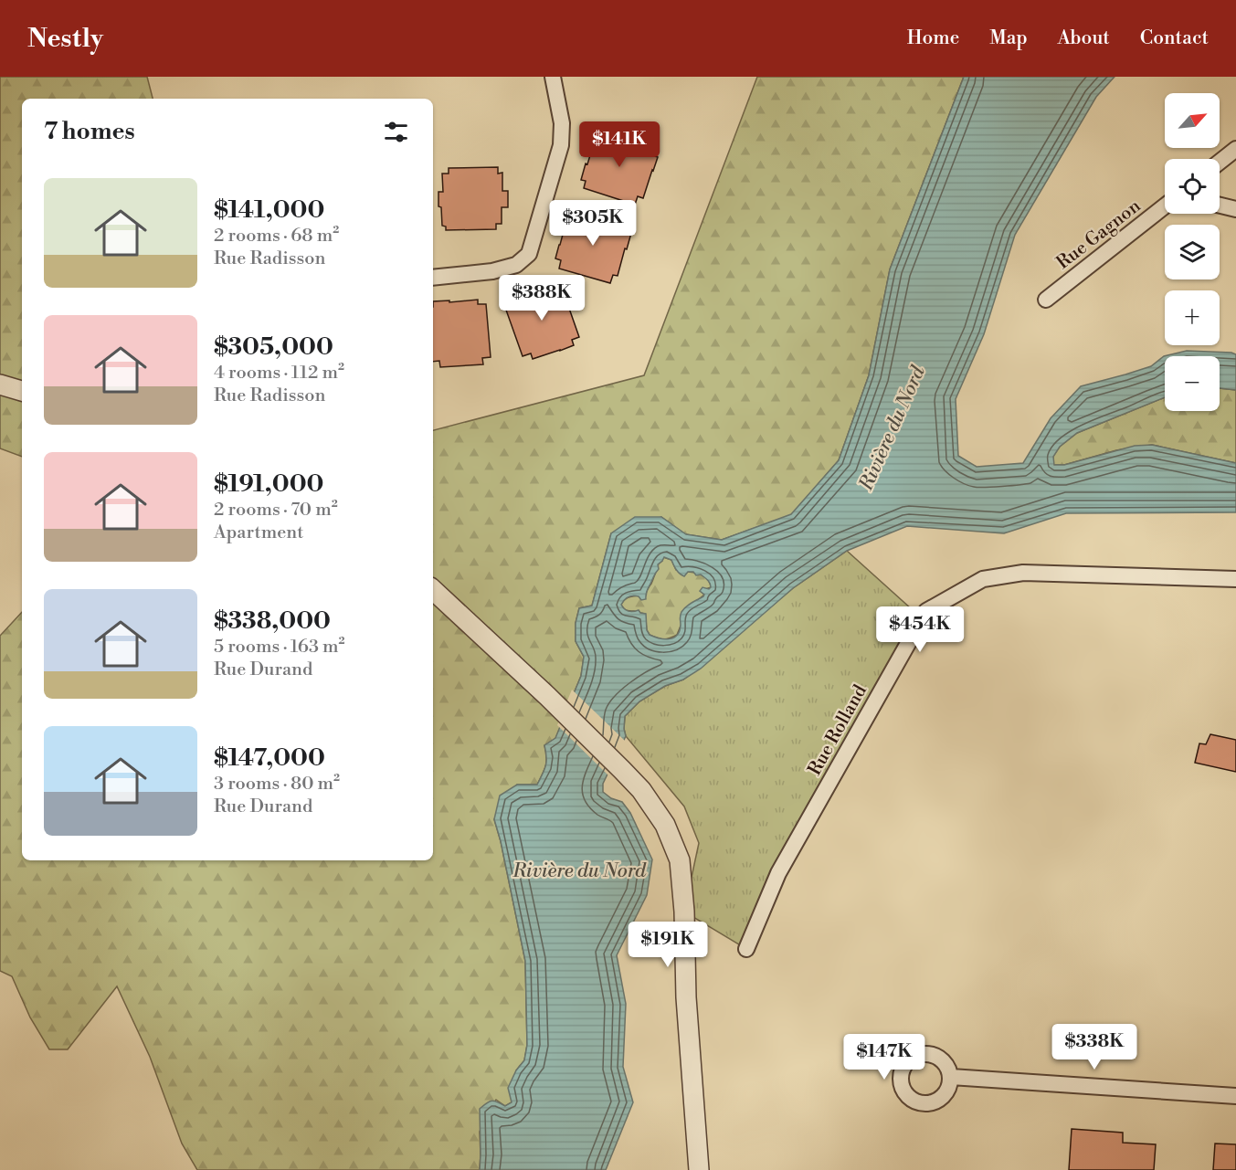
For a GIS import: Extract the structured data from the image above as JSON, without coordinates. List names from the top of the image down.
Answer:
{
  "streets": {
    "street": ["Rue Gagnon", "Rue Rolland"]
  },
  "water": ["Rivière du Nord"],
  "north": "top right",
  "page": {
    "header": "Nestly",
    "nav": [
      "Home",
      "Map",
      "About",
      "Contact"
    ],
    "map_buttons": ["+", "−"],
    "heading": "7 homes",
    "price": [
      "$141K",
      "$305K",
      "$388K",
      "$454K",
      "$191K",
      "$338K",
      "$147K"
    ],
    "list": [
      {
        "name": "$141,000",
        "note": "2 rooms · 68 m² · Rue Radisson"
      },
      {
        "name": "$305,000",
        "note": "4 rooms · 112 m² · Rue Radisson"
      },
      {
        "name": "$191,000",
        "note": "2 rooms · 70 m² · Apartment"
      },
      {
        "name": "$338,000",
        "note": "5 rooms · 163 m² · Rue Durand"
      },
      {
        "name": "$147,000",
        "note": "3 rooms · 80 m² · Rue Durand"
      }
    ]
  }
}
